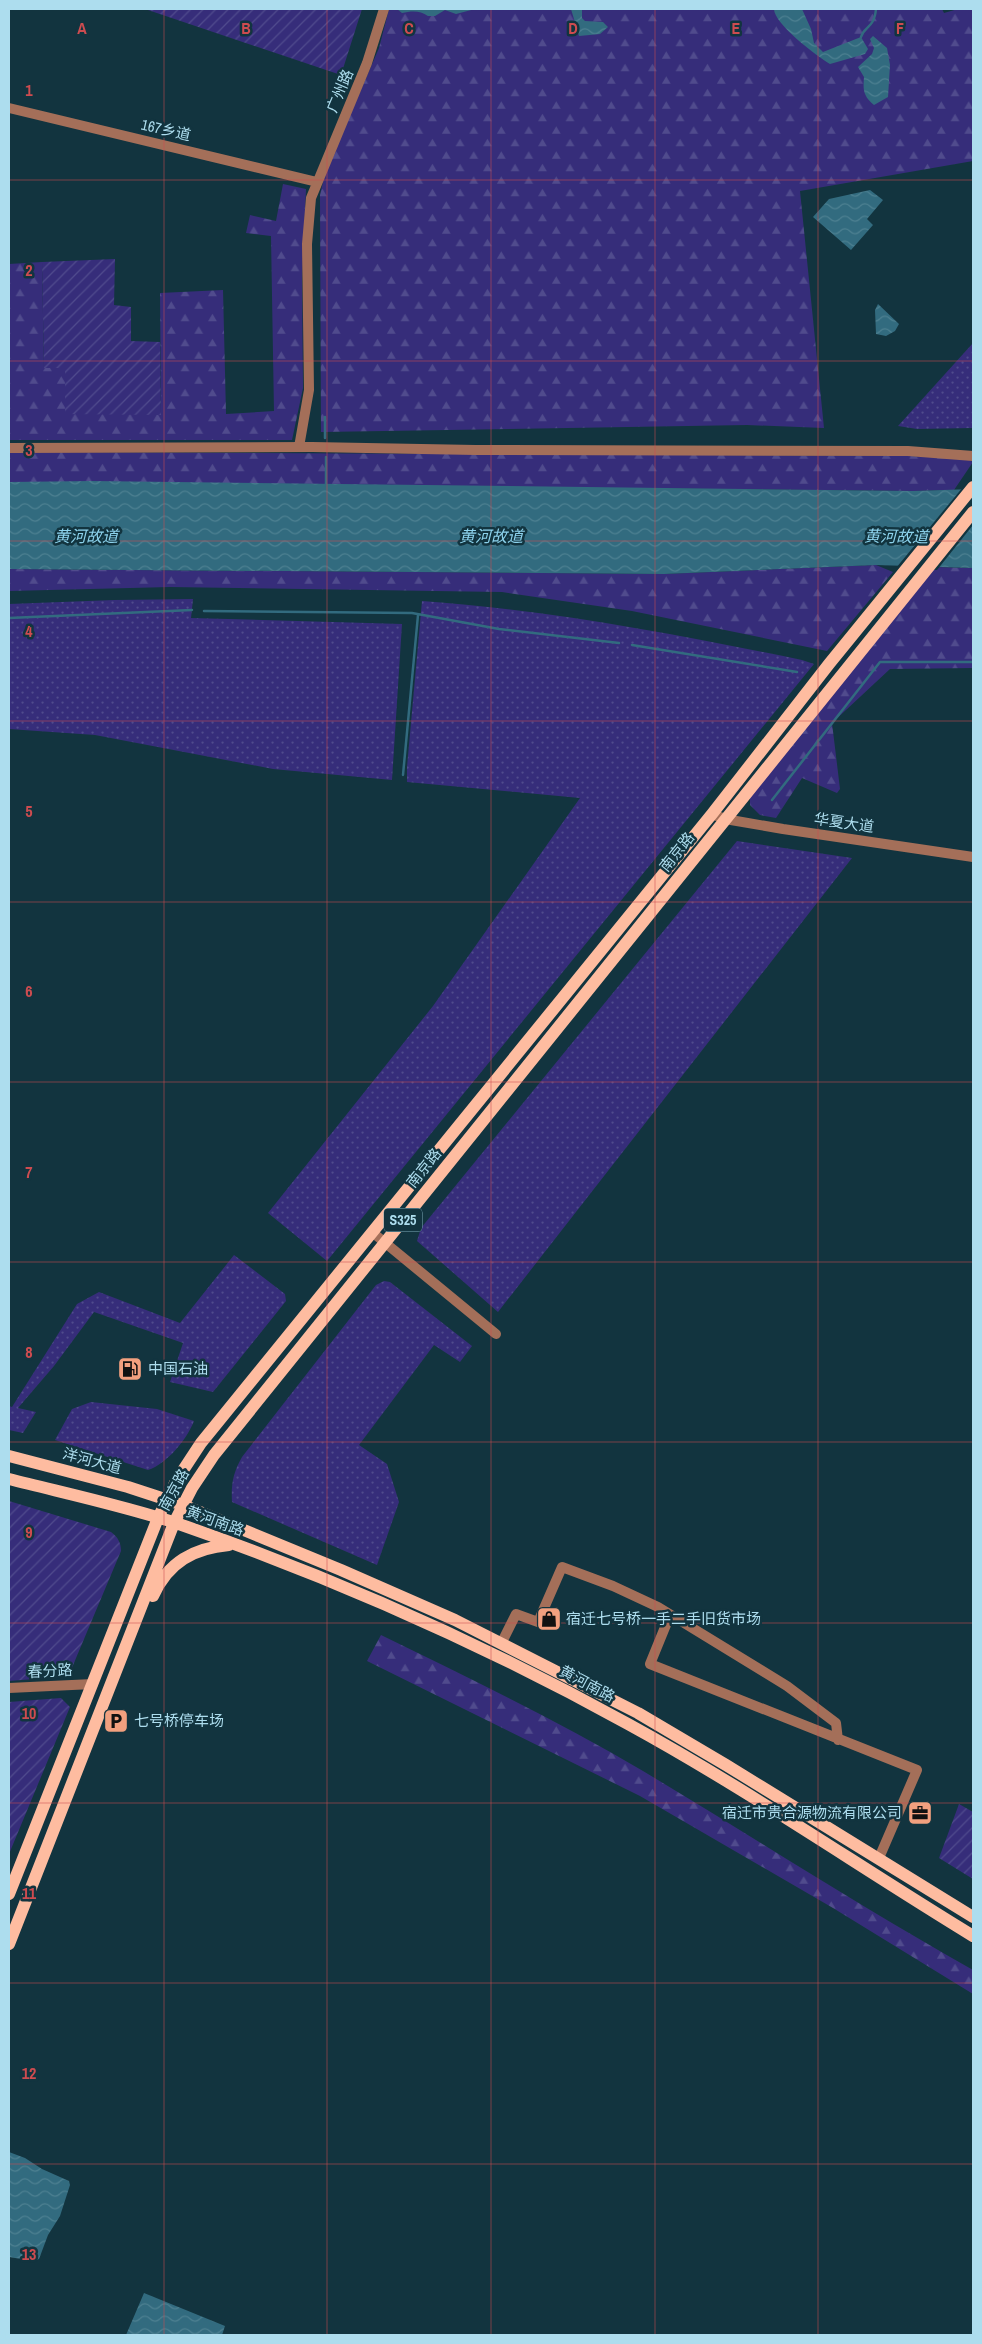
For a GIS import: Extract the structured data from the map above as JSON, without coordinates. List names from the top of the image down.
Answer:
{
  "streets": {
    "main road": [
      "南京路",
      "S325",
      "洋河大道",
      "黄河南路"
    ],
    "street": [
      "广州路",
      "167乡道",
      "华夏大道",
      "春分路"
    ]
  },
  "crossings": [
    ["广州路", "167乡道"],
    ["华夏大道", "南京路"],
    ["南京路", "洋河大道"],
    ["南京路", "黄河南路"],
    ["南京路", "春分路"],
    ["洋河大道", "黄河南路"]
  ],
  "water": ["黄河故道"],
  "places": {
    "fuel station": ["中国石油"],
    "shop": ["宿迁七号桥一手二手旧货市场"],
    "parking": ["七号桥停车场"],
    "office": ["宿迁市贵合源物流有限公司"]
  },
  "grid": {
    "columns": [
      "A",
      "B",
      "C",
      "D",
      "E",
      "F"
    ],
    "rows": [
      "1",
      "2",
      "3",
      "4",
      "5",
      "6",
      "7",
      "8",
      "9",
      "10",
      "11",
      "12",
      "13"
    ]
  }
}
